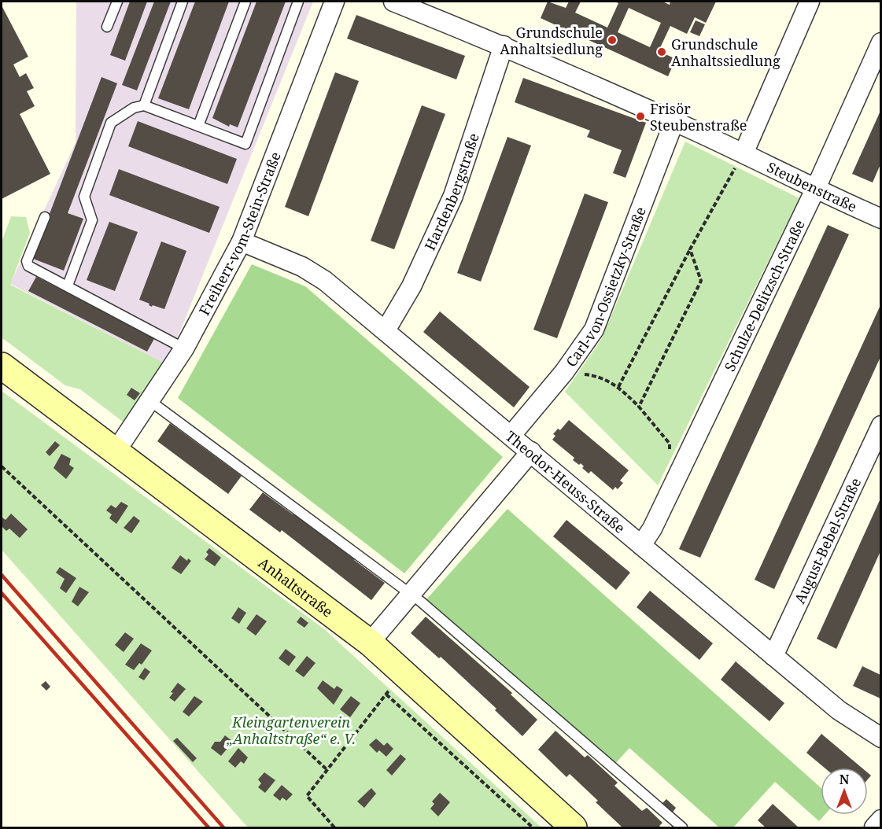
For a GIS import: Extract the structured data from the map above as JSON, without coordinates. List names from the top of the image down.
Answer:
{
  "streets": {
    "street": [
      "Steubenstraße",
      "Hardenbergstraße",
      "Freiherr-vom-Stein-Straße",
      "Carl-von-Ossietzky-Straße",
      "Schulze-Delitzsch-Straße",
      "Theodor-Heuss-Straße",
      "August-Bebel-Straße",
      "Anhaltstraße"
    ]
  },
  "crossings": [
    ["Steubenstraße", "Hardenbergstraße"],
    ["Steubenstraße", "Carl-von-Ossietzky-Straße"],
    ["Steubenstraße", "Schulze-Delitzsch-Straße"],
    ["Hardenbergstraße", "Theodor-Heuss-Straße"],
    ["Freiherr-vom-Stein-Straße", "Theodor-Heuss-Straße"],
    ["Freiherr-vom-Stein-Straße", "Anhaltstraße"],
    ["Carl-von-Ossietzky-Straße", "Theodor-Heuss-Straße"],
    ["Schulze-Delitzsch-Straße", "Theodor-Heuss-Straße"],
    ["Theodor-Heuss-Straße", "August-Bebel-Straße"]
  ],
  "parks": ["Kleingartenverein „Anhaltstraße“ e. V."],
  "places": ["Grundschule Anhaltsiedlung", "Grundschule Anhaltssiedlung", "Frisör Steubenstraße"],
  "north": "top"
}
